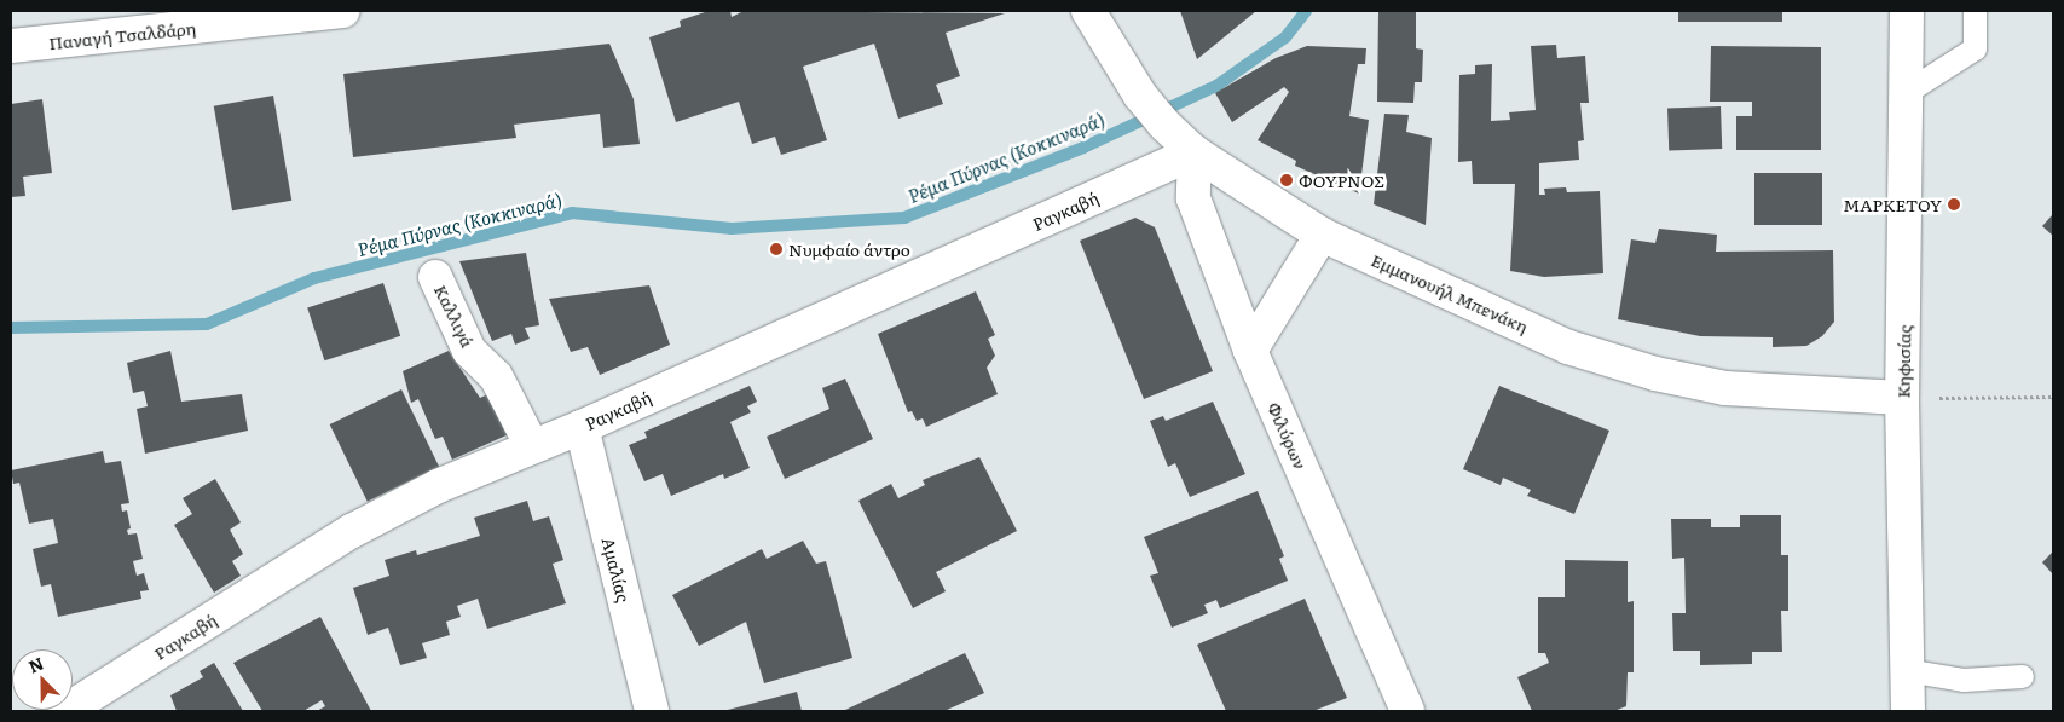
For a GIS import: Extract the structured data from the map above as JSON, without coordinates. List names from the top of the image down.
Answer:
{
  "streets": {
    "street": [
      "Παναγή Τσαλδάρη",
      "Ραγκαβή",
      "Εμμανουήλ Μπενάκη",
      "Καλλιγά",
      "Κηφισίας",
      "Φιλύρων",
      "Αμαλίας"
    ]
  },
  "crossings": [
    ["Ραγκαβή", "Εμμανουήλ Μπενάκη"],
    ["Ραγκαβή", "Καλλιγά"],
    ["Ραγκαβή", "Φιλύρων"],
    ["Ραγκαβή", "Αμαλίας"],
    ["Εμμανουήλ Μπενάκη", "Κηφισίας"],
    ["Εμμανουήλ Μπενάκη", "Φιλύρων"]
  ],
  "water": ["Ρέμα Πύρνας (Κοκκιναρά)"],
  "places": ["ΦΟΥΡΝΟΣ", "ΜΑΡΚΕΤΟΥ", "Νυμφαίο άντρο"],
  "north": "top left"
}
